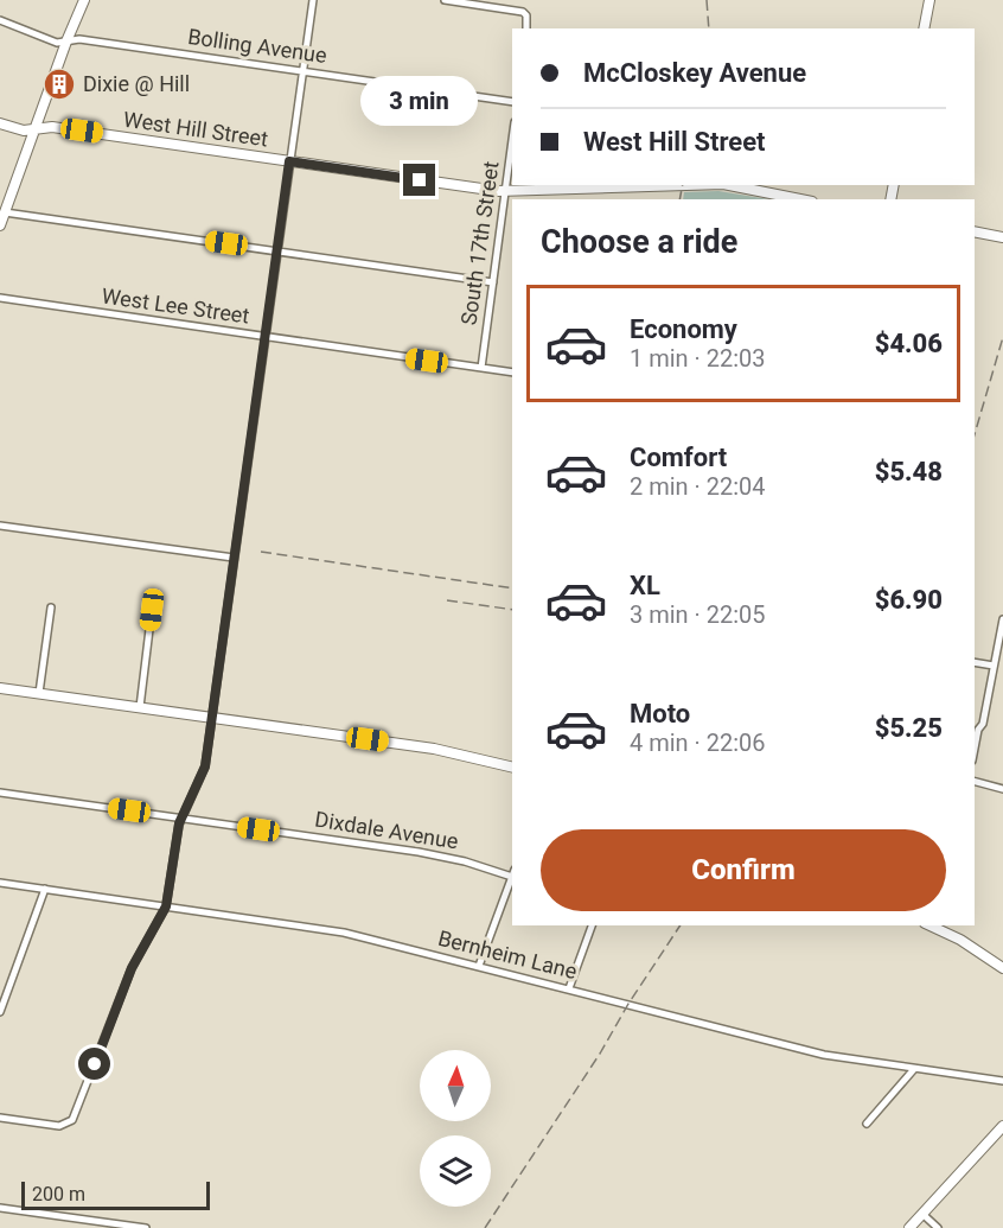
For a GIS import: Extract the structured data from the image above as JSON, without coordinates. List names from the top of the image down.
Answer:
{
  "streets": {
    "street": [
      "Bolling Avenue",
      "West Hill Street",
      "South 17th Street",
      "West Lee Street",
      "Dixdale Avenue",
      "Bernheim Lane"
    ]
  },
  "crossings": [
    ["West Hill Street", "South 17th Street"],
    ["South 17th Street", "West Lee Street"]
  ],
  "places": {
    "building": ["Dixie @ Hill"]
  },
  "scale_bar": "200 m",
  "north": "top",
  "page": {
    "banner": ["McCloskey Avenue", "West Hill Street"],
    "bubble": "3 min",
    "heading": "Choose a ride",
    "list": [
      {
        "name": "Economy",
        "note": "1 min · 22:03",
        "value": "$4.06"
      },
      {
        "name": "Comfort",
        "note": "2 min · 22:04",
        "value": "$5.48"
      },
      {
        "name": "XL",
        "note": "3 min · 22:05",
        "value": "$6.90"
      },
      {
        "name": "Moto",
        "note": "4 min · 22:06",
        "value": "$5.25"
      }
    ],
    "buttons": "Confirm",
    "scale": "200 m"
  }
}
